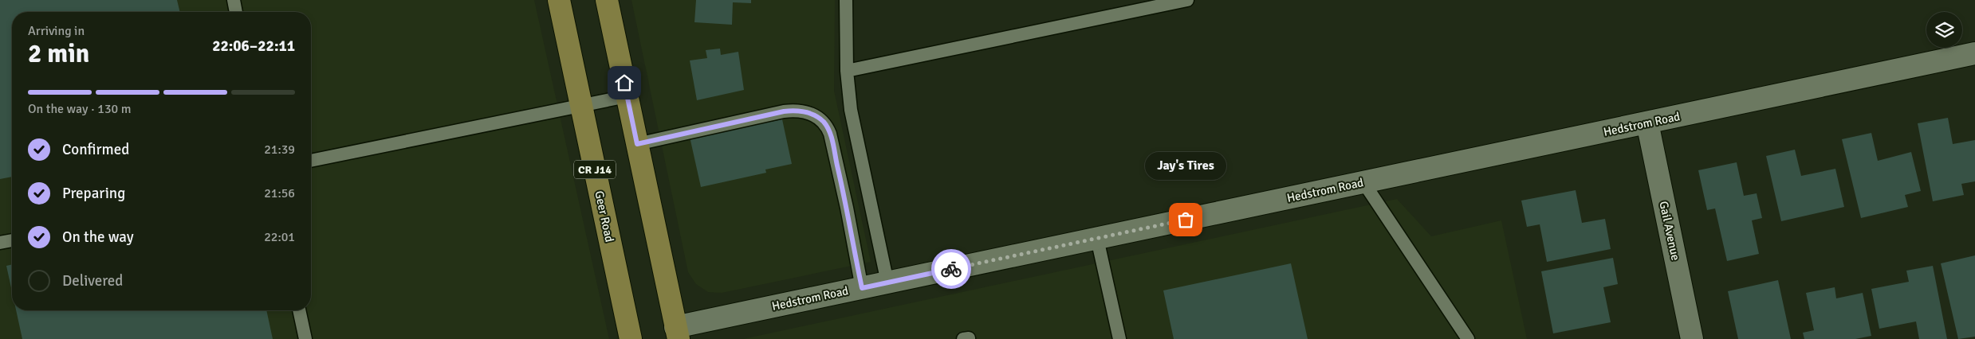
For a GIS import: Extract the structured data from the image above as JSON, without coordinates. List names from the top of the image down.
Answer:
{
  "streets": {
    "main road": ["CR J14", "Geer Road"],
    "street": ["Hedstrom Road", "Gail Avenue"]
  },
  "crossings": [
    ["Hedstrom Road", "Gail Avenue"]
  ],
  "places": ["Jay's Tires"],
  "page": {
    "heading": ["2 min", "Arriving in", "22:06–22:11"],
    "bar": "On the way · 130 m",
    "list": [
      ["Confirmed", "21:39"],
      ["Preparing", "21:56"],
      ["On the way", "22:01"],
      "Delivered"
    ],
    "bubble": "Jay's Tires"
  }
}
